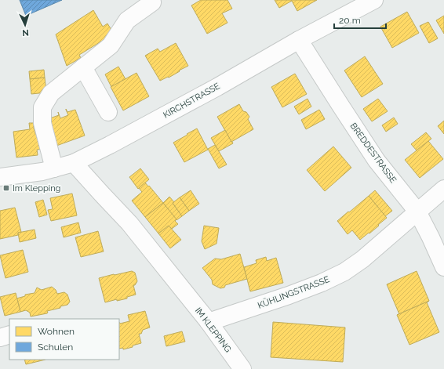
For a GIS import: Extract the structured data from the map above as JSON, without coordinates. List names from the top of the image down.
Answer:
{
  "streets": {
    "street": [
      "KIRCHSTRASSE",
      "BREDDESTRASSE",
      "KÜHLINGSTRASSE",
      "IM KLEPPING"
    ]
  },
  "crossings": [
    ["KIRCHSTRASSE", "BREDDESTRASSE"],
    ["KIRCHSTRASSE", "IM KLEPPING"],
    ["BREDDESTRASSE", "KÜHLINGSTRASSE"],
    ["KÜHLINGSTRASSE", "IM KLEPPING"]
  ],
  "places": {
    "transit": ["Im Klepping"]
  },
  "legend": ["Wohnen", "Schulen"],
  "scale_bar": "20 m",
  "north": "bottom"
}
